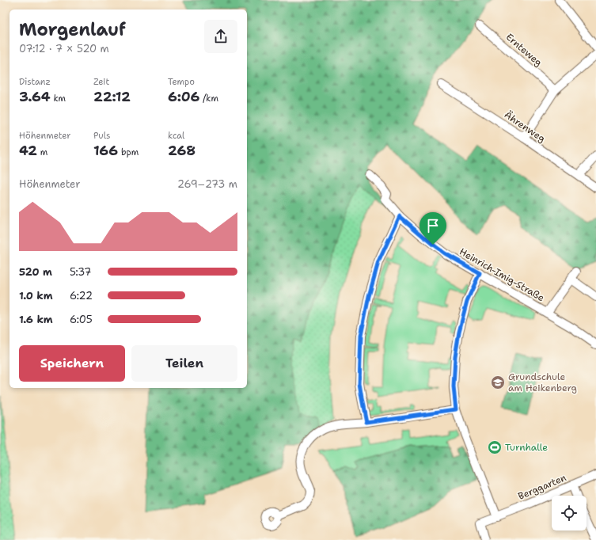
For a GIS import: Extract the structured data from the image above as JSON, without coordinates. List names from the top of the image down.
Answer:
{
  "streets": {
    "street": [
      "Ernteweg",
      "Ährenweg",
      "Heinrich-Imig-Straße",
      "Berggarten"
    ]
  },
  "places": {
    "school or university": ["Grundschule am Heikenberg"],
    "sports": ["Turnhalle"]
  },
  "page": {
    "heading": ["Morgenlauf", "07:12 · 7 × 520 m"],
    "stats": [
      ["Distanz", "3.64 km"],
      ["Zeit", "22:12"],
      ["Tempo", "6:06 /km"],
      ["Höhenmeter", "42 m"],
      ["Puls", "166 bpm"],
      ["kcal", "268"]
    ],
    "chart": ["Höhenmeter", "269–273 m"],
    "list": [
      {
        "name": "520 m",
        "note": "5:37"
      },
      {
        "name": "1.0 km",
        "note": "6:22"
      },
      {
        "name": "1.6 km",
        "note": "6:05"
      }
    ],
    "buttons": ["Speichern", "Teilen"]
  }
}
